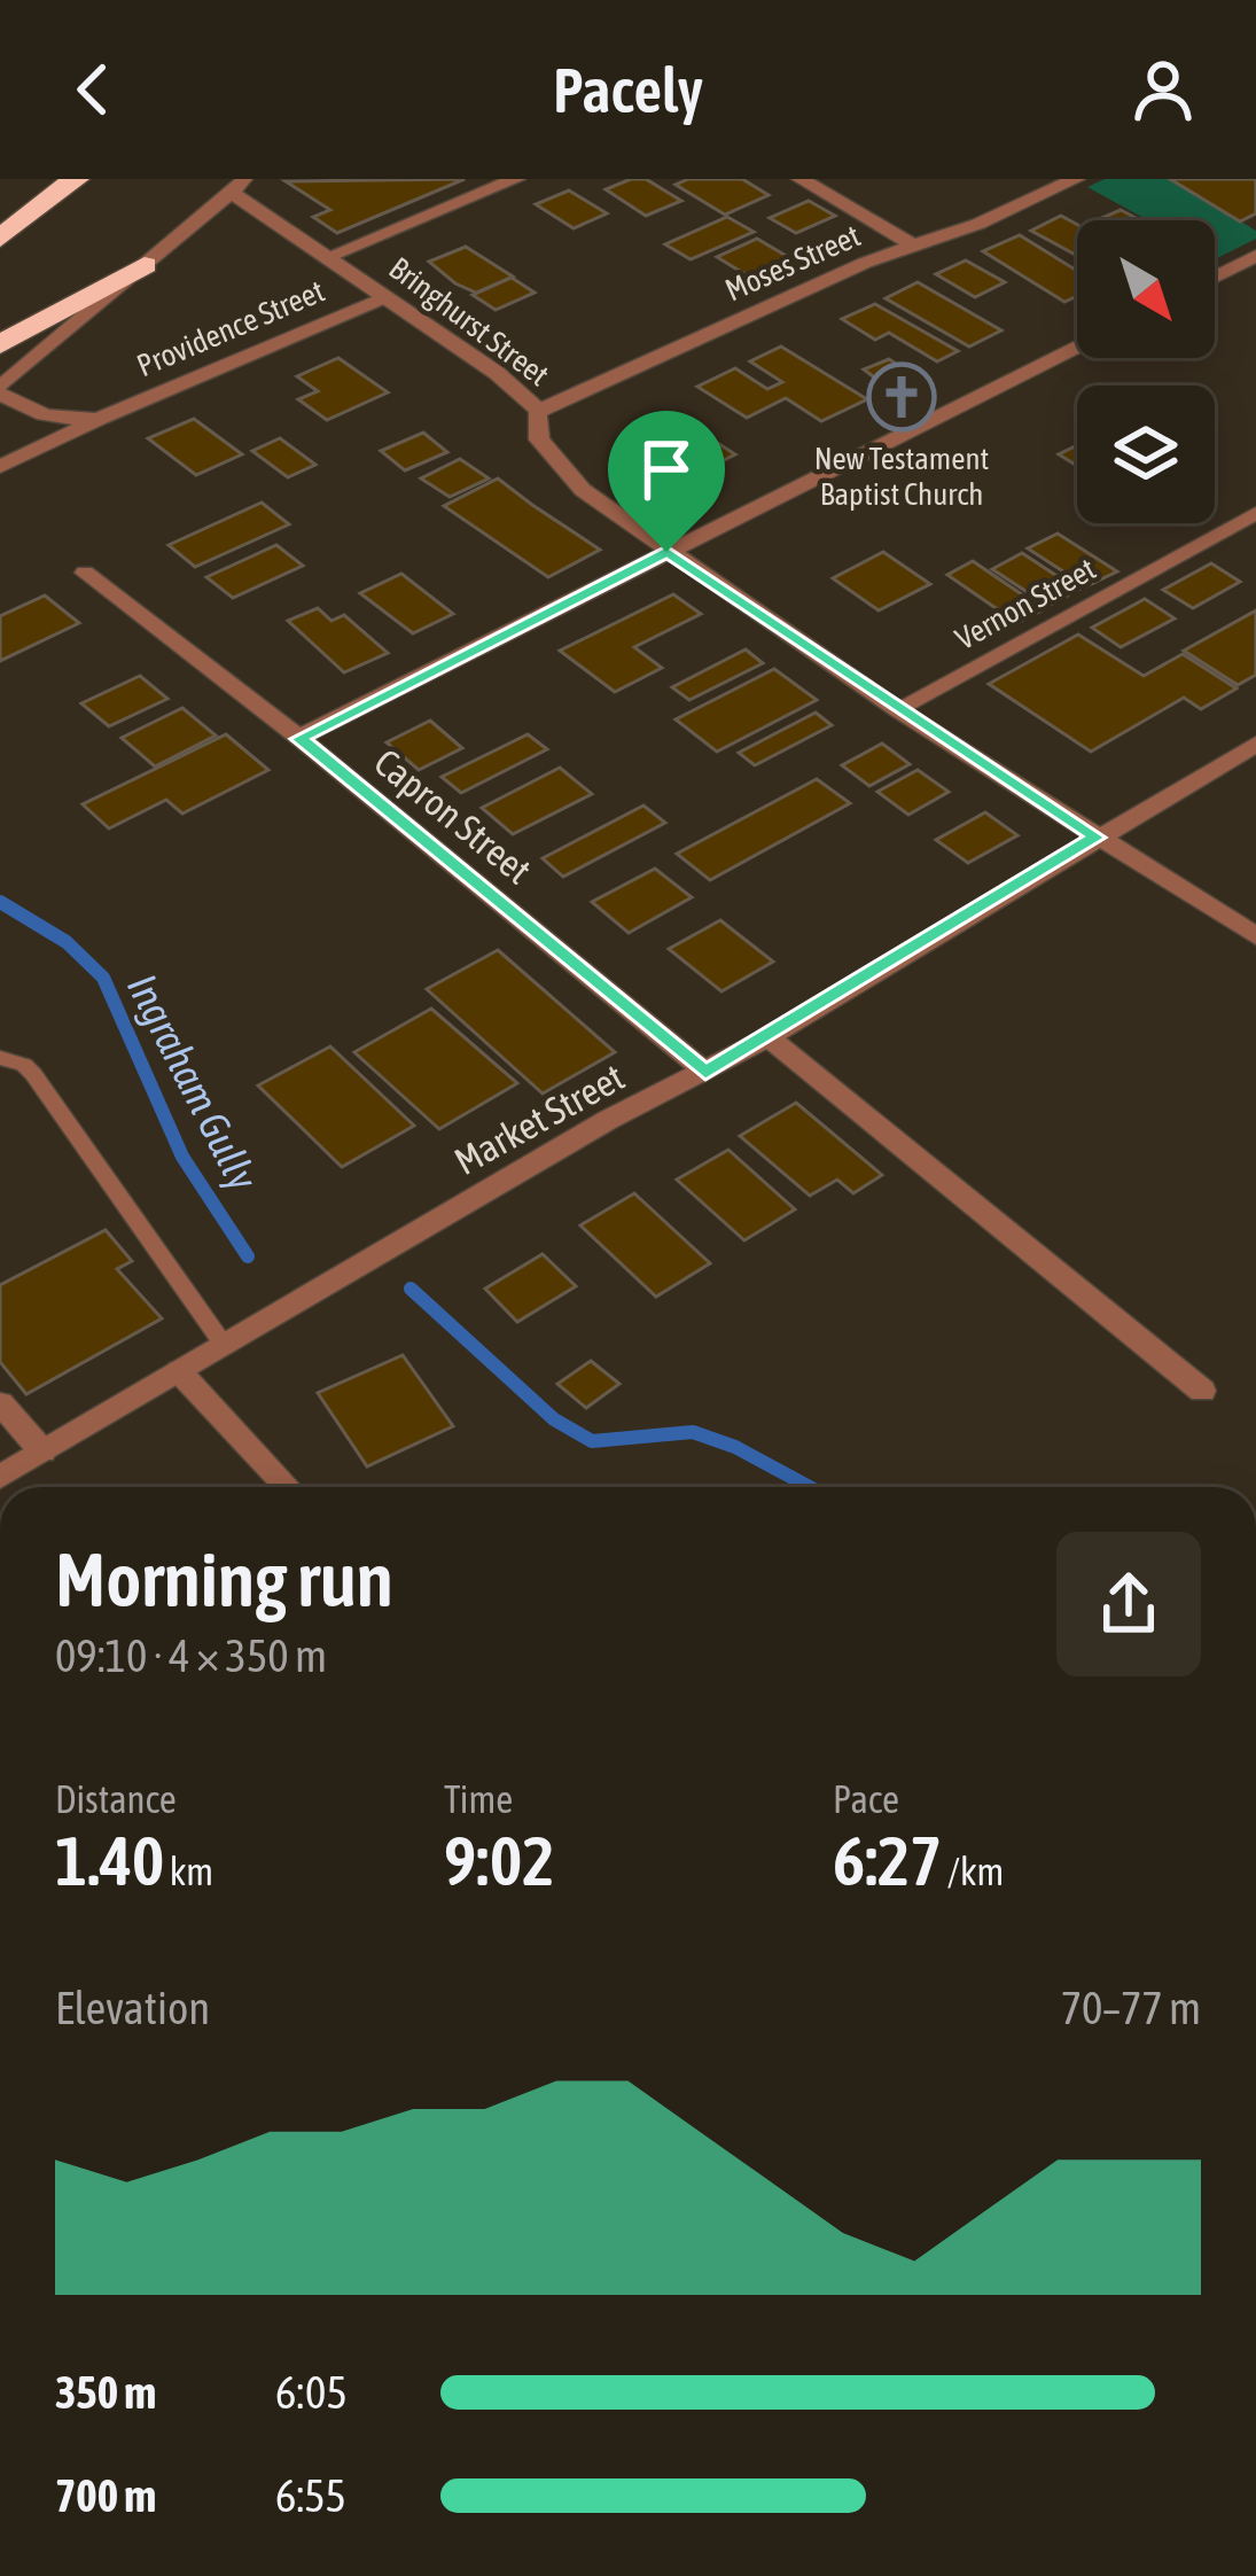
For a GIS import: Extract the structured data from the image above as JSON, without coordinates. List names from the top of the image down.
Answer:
{
  "streets": {
    "street": [
      "Moses Street",
      "Bringhurst Street",
      "Providence Street",
      "Vernon Street",
      "Capron Street",
      "Market Street"
    ]
  },
  "crossings": [
    ["Moses Street", "Bringhurst Street"],
    ["Bringhurst Street", "Providence Street"],
    ["Bringhurst Street", "Vernon Street"],
    ["Bringhurst Street", "Market Street"],
    ["Capron Street", "Market Street"]
  ],
  "water": ["Ingraham Gully"],
  "places": {
    "church": ["New Testament Baptist Church"]
  },
  "north": "bottom right",
  "page": {
    "header": "Pacely",
    "heading": ["Morning run", "09:10 · 4 × 350 m"],
    "stats": [
      ["Distance", "1.40 km"],
      ["Time", "9:02"],
      ["Pace", "6:27 /km"]
    ],
    "chart": ["Elevation", "70–77 m"],
    "list": [
      {
        "name": "350 m",
        "note": "6:05"
      },
      {
        "name": "700 m",
        "note": "6:55"
      }
    ]
  }
}
